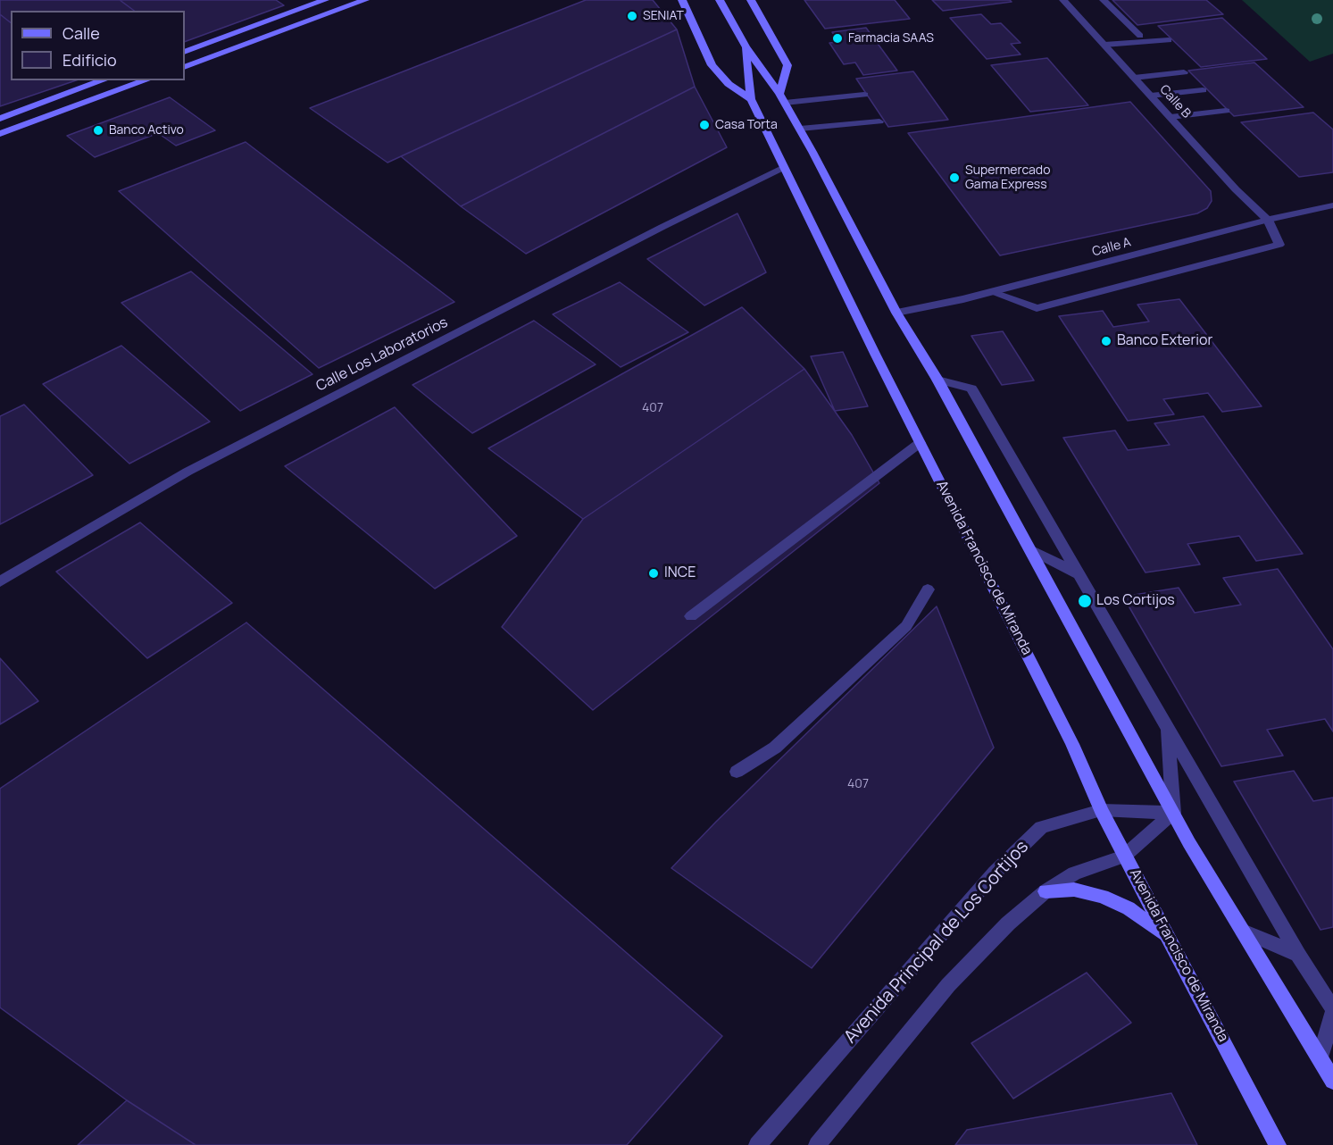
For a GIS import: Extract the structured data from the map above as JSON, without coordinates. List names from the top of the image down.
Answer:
{
  "streets": {
    "main road": ["Avenida Francisco de Miranda"],
    "street": [
      "Calle B",
      "Calle A",
      "Calle Los Laboratorios",
      "Avenida Principal de Los Cortijos"
    ]
  },
  "crossings": [
    ["Calle B", "Calle A"],
    ["Calle Los Laboratorios", "Avenida Francisco de Miranda"],
    ["Avenida Francisco de Miranda", "Avenida Principal de Los Cortijos"]
  ],
  "places": [
    "SENIAT",
    "Farmacia SAAS",
    "Casa Torta",
    "Banco Activo",
    "Supermercado Gama Express",
    "Banco Exterior",
    "INCE",
    "Los Cortijos"
  ],
  "house_numbers": ["407", "407"],
  "legend": ["Calle", "Edificio"]
}
